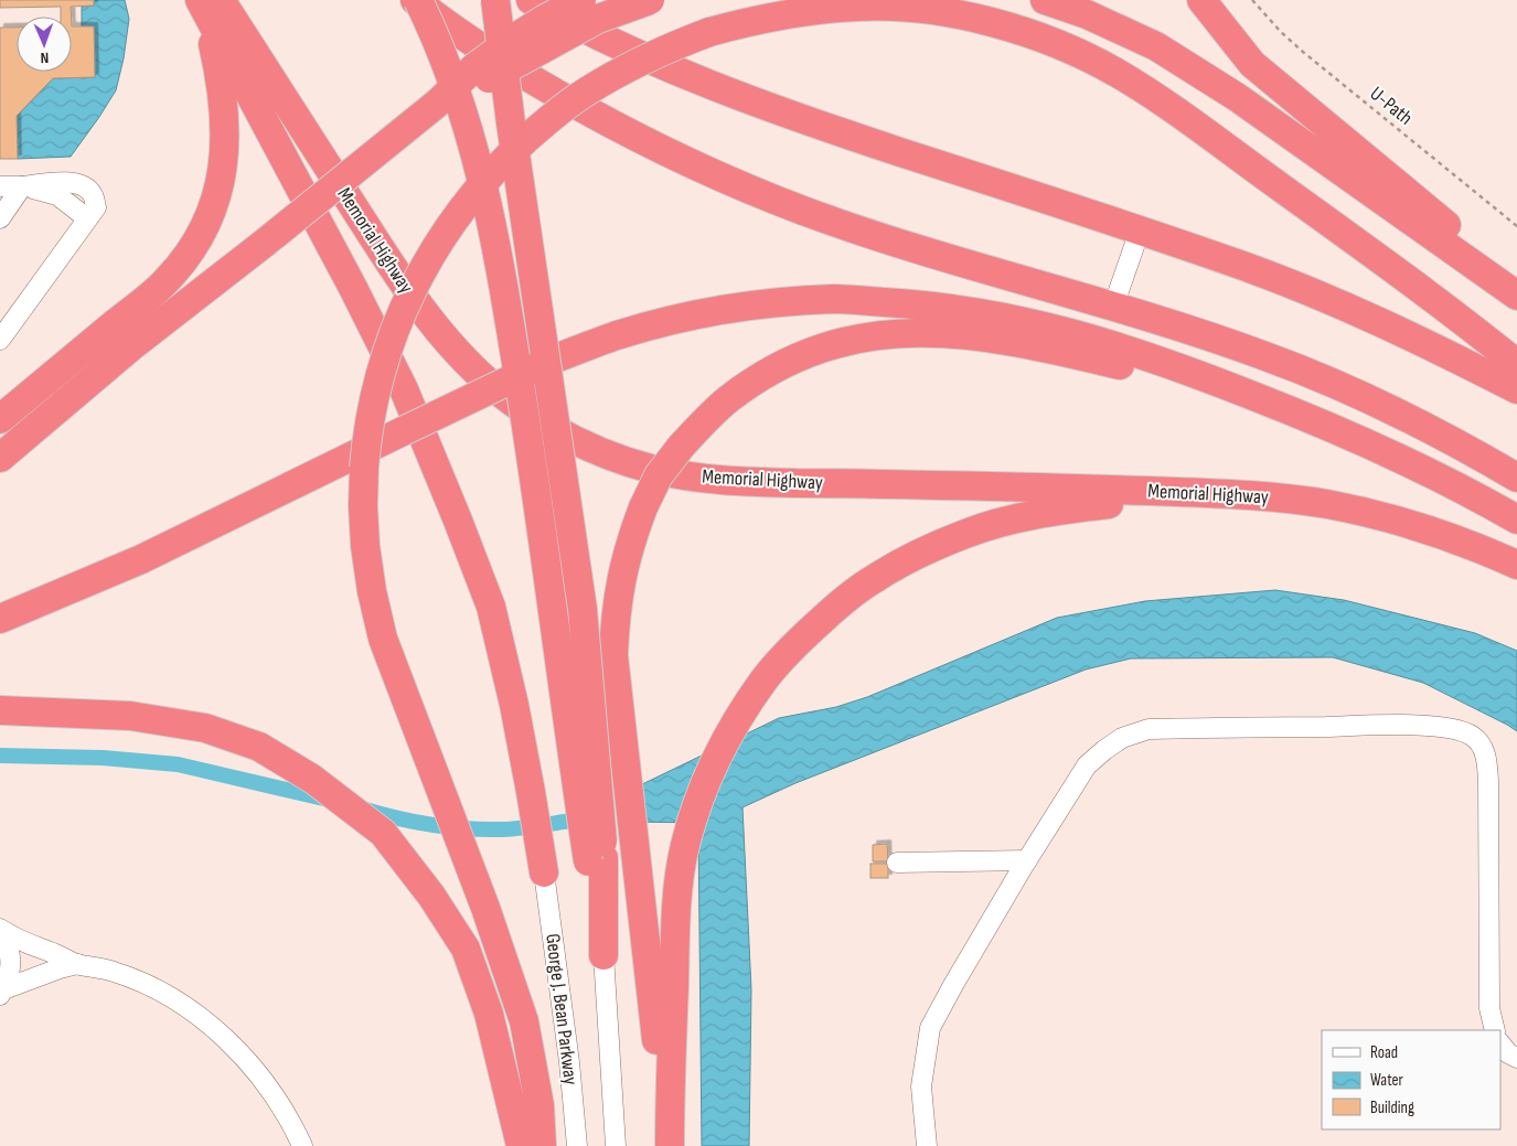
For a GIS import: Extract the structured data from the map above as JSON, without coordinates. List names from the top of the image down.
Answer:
{
  "streets": {
    "highway": ["Memorial Highway"],
    "street": ["George J. Bean Parkway"],
    "path": ["U-Path"]
  },
  "legend": ["Road", "Water", "Building"],
  "north": "bottom"
}
